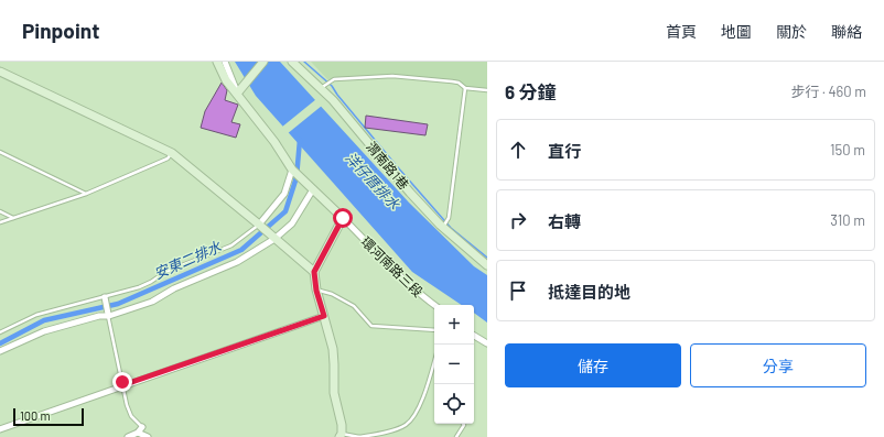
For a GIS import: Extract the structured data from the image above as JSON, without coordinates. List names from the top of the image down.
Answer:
{
  "streets": {
    "street": ["渭南路1巷", "環河南路三段"]
  },
  "water": ["洋仔厝排水", "安東二排水"],
  "scale_bar": "100 m",
  "page": {
    "header": "Pinpoint",
    "nav": [
      "首頁",
      "地圖",
      "關於",
      "聯絡"
    ],
    "heading": ["6 分鐘", "步行 · 460 m"],
    "list": [
      ["直行", "150 m"],
      ["右轉", "310 m"],
      "抵達目的地"
    ],
    "map_buttons": ["+", "−"],
    "buttons": ["儲存", "分享"],
    "scale": "100 m"
  }
}
